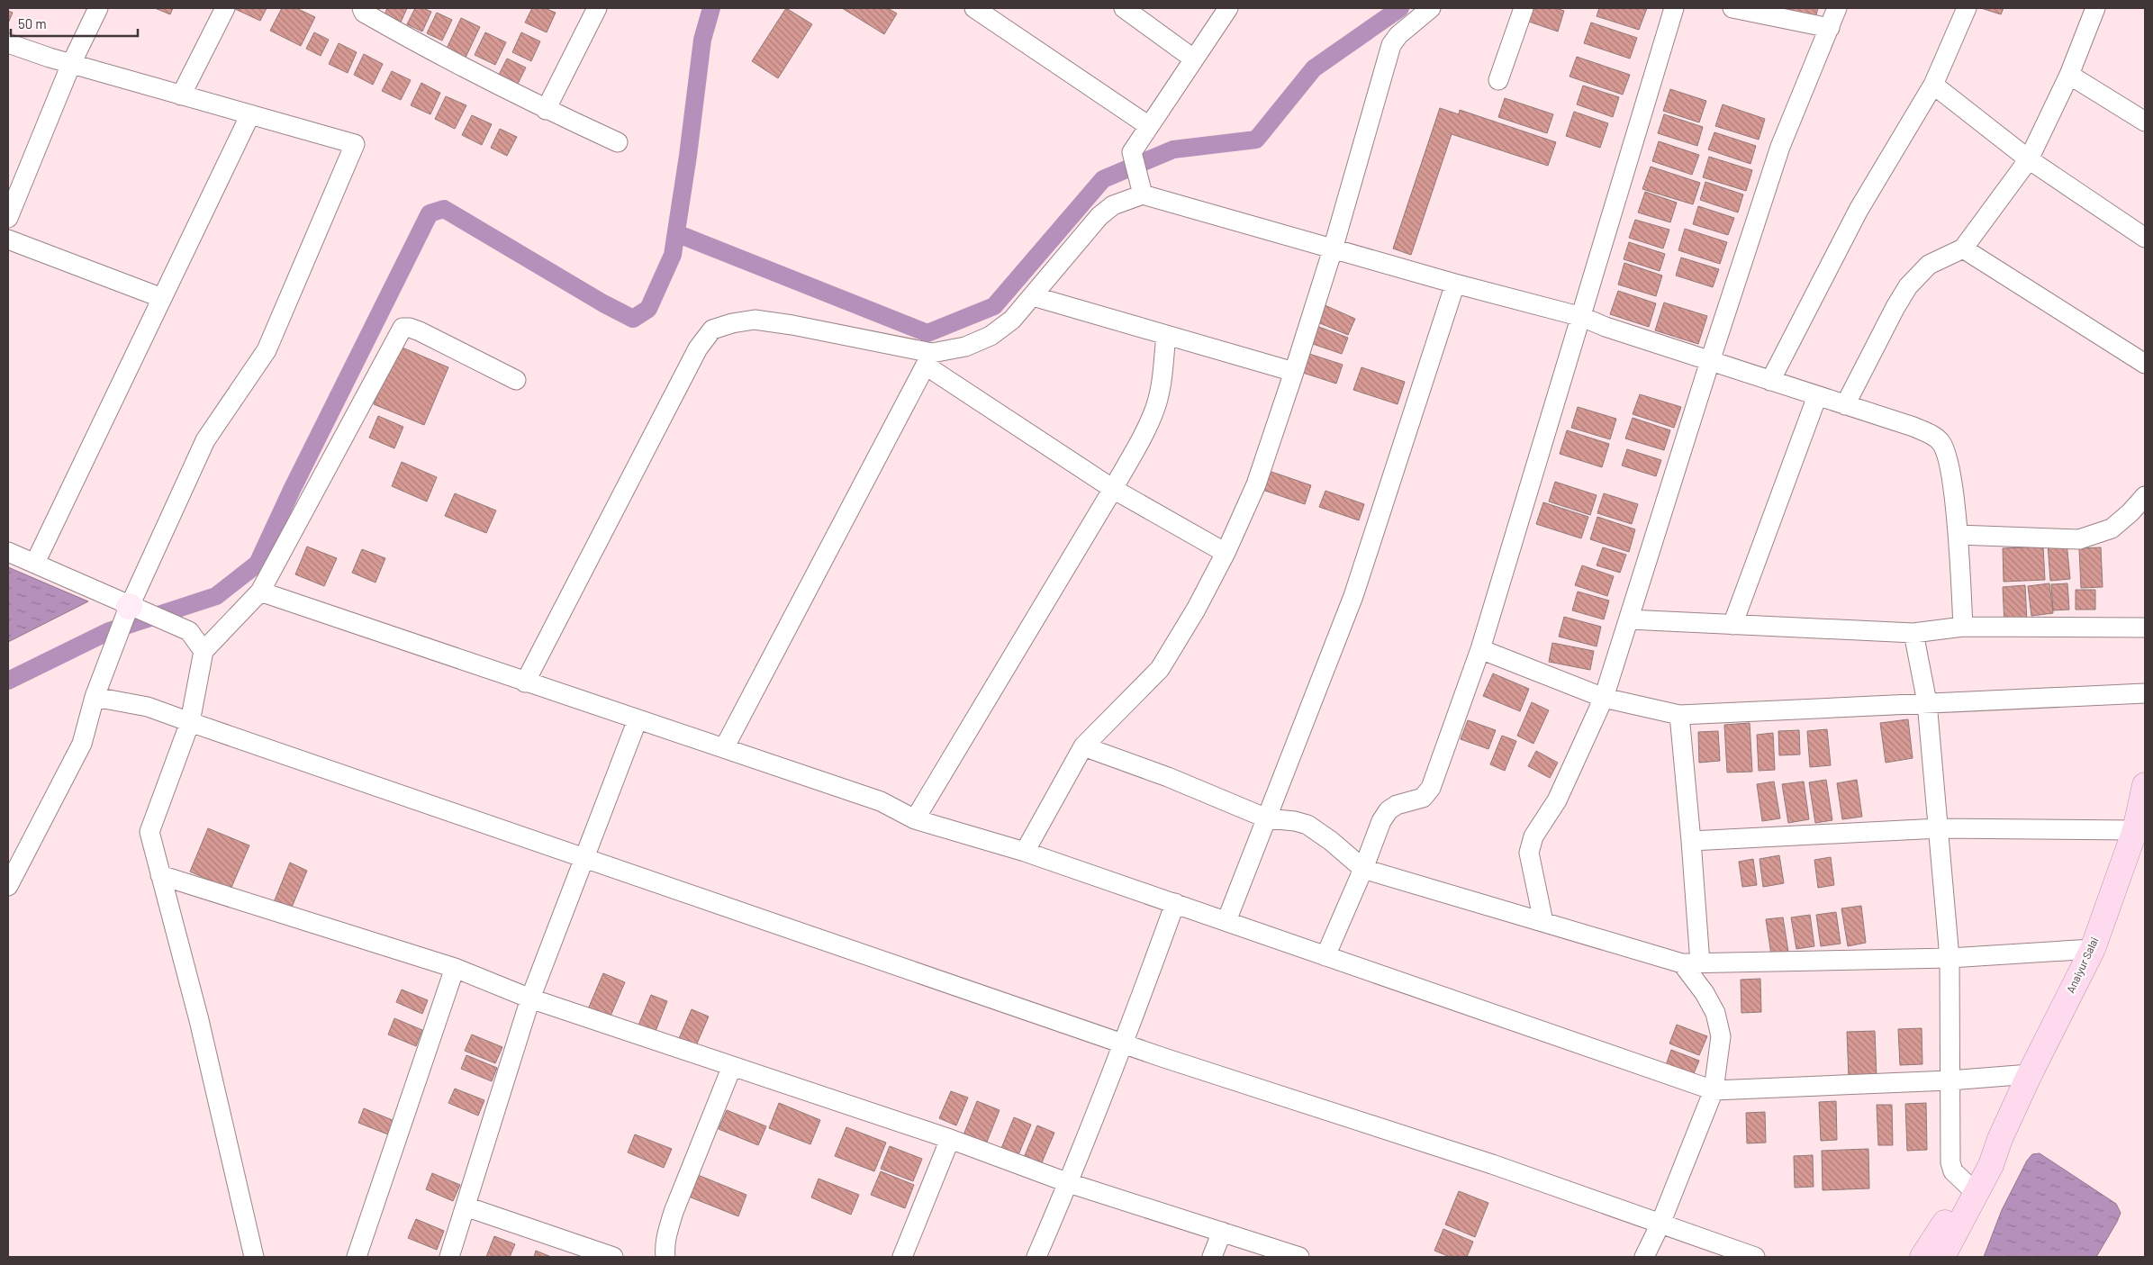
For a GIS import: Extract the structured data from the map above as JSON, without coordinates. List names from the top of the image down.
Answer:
{
  "streets": {
    "main road": ["Anaiyur Salai"]
  },
  "scale_bar": "50 m"
}
